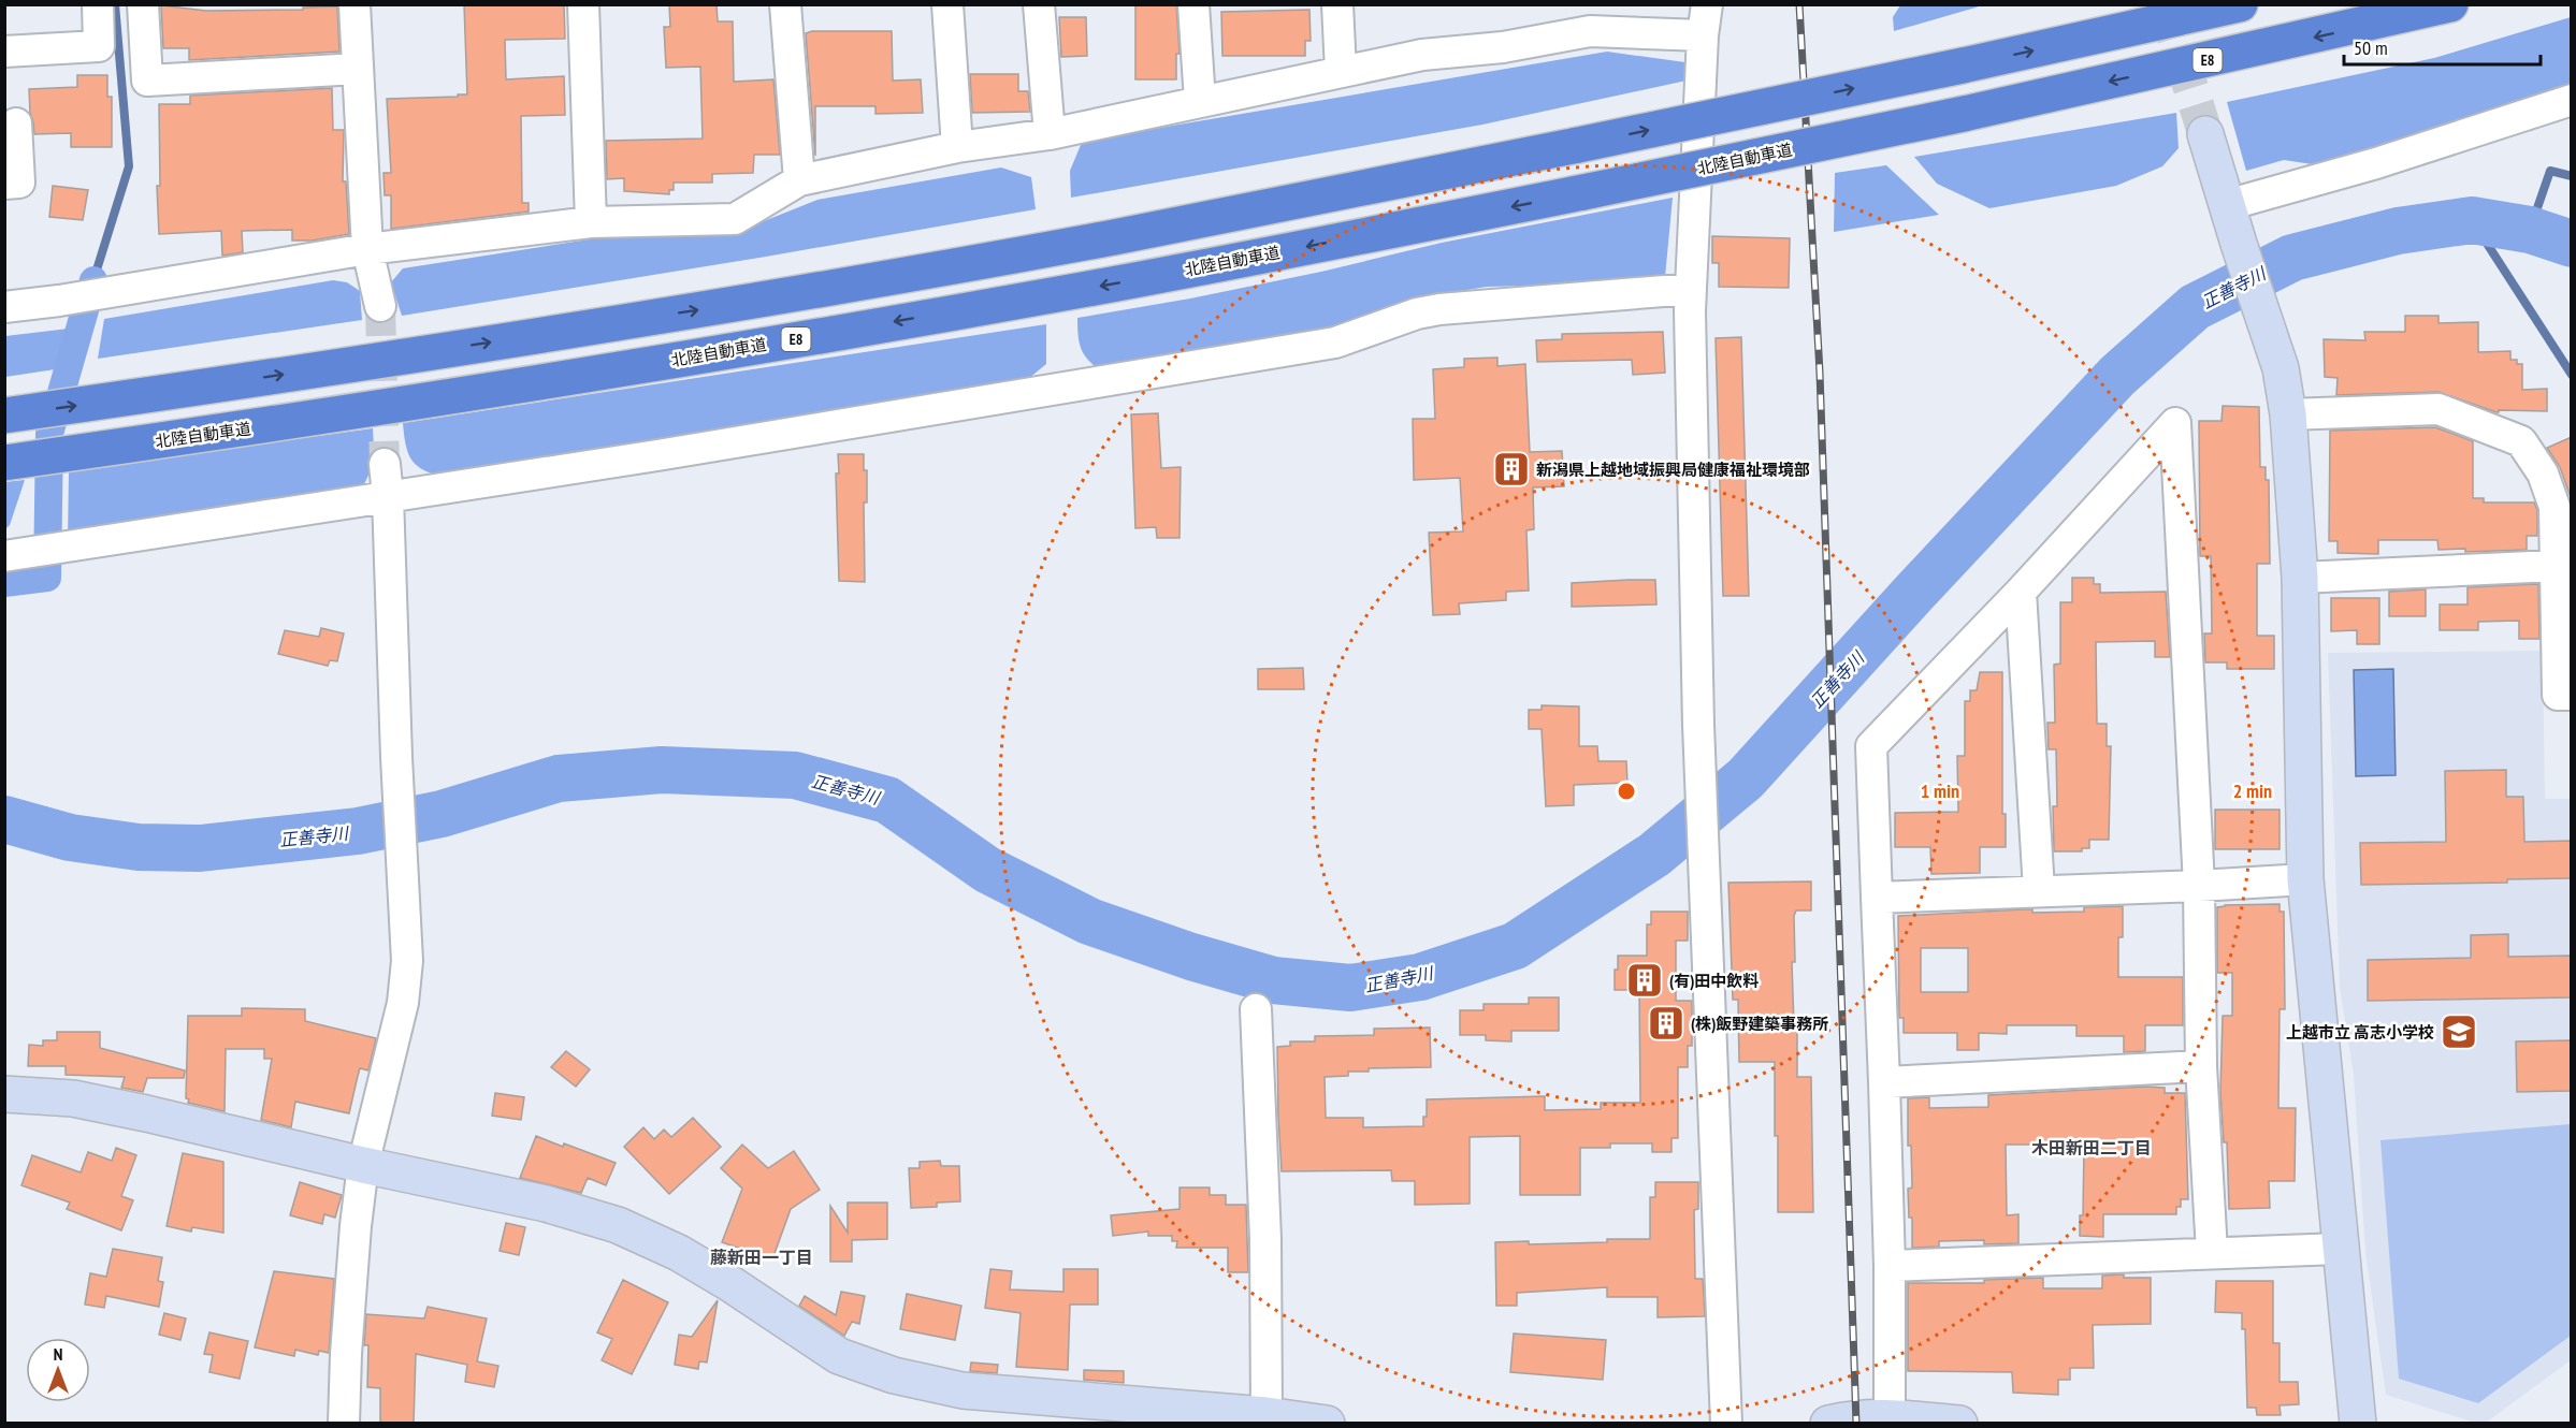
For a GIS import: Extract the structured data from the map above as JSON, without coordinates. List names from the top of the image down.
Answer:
{
  "streets": {
    "highway": ["E8", "北陸自動車道"]
  },
  "districts": ["木田新田二丁目", "藤新田一丁目"],
  "water": ["正善寺川"],
  "places": {
    "building": ["新潟県上越地域振興局健康福祉環境部", "(有)田中飲料", "(株)飯野建築事務所"],
    "school or university": ["上越市立 高志小学校"]
  },
  "scale_bar": "50 m",
  "north": "top",
  "rings": ["1 min", "2 min"]
}
